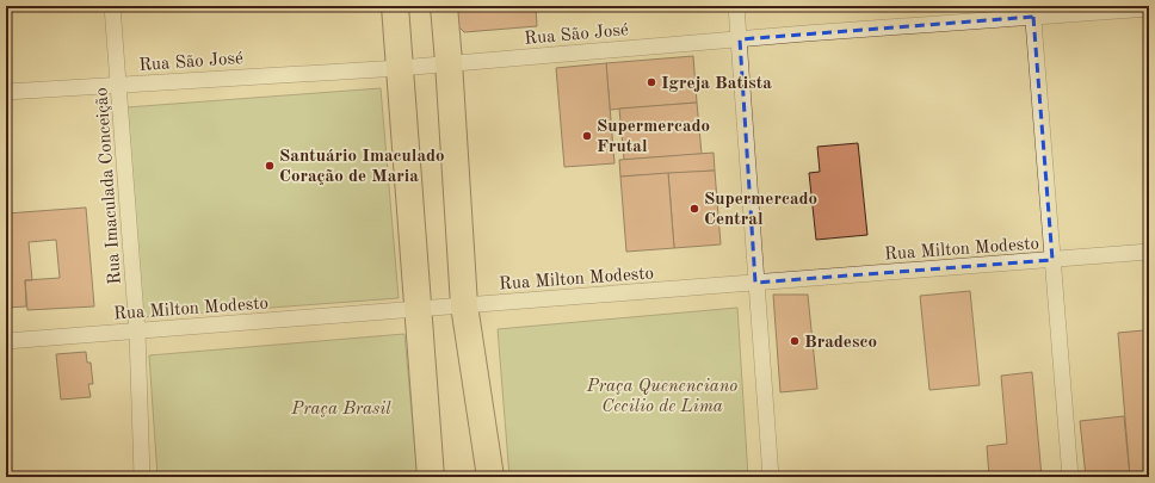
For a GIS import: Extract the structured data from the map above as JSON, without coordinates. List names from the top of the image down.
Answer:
{
  "streets": {
    "street": ["Rua São José", "Rua Imaculada Conceição", "Rua Milton Modesto"]
  },
  "crossings": [
    ["Rua São José", "Rua Imaculada Conceição"],
    ["Rua Imaculada Conceição", "Rua Milton Modesto"]
  ],
  "parks": ["Praça Quenenciano Cecilio de Lima", "Praça Brasil"],
  "places": [
    "Igreja Batista",
    "Supermercado Frutal",
    "Santuário Imaculado Coração de Maria",
    "Supermercado Central",
    "Bradesco"
  ]
}
